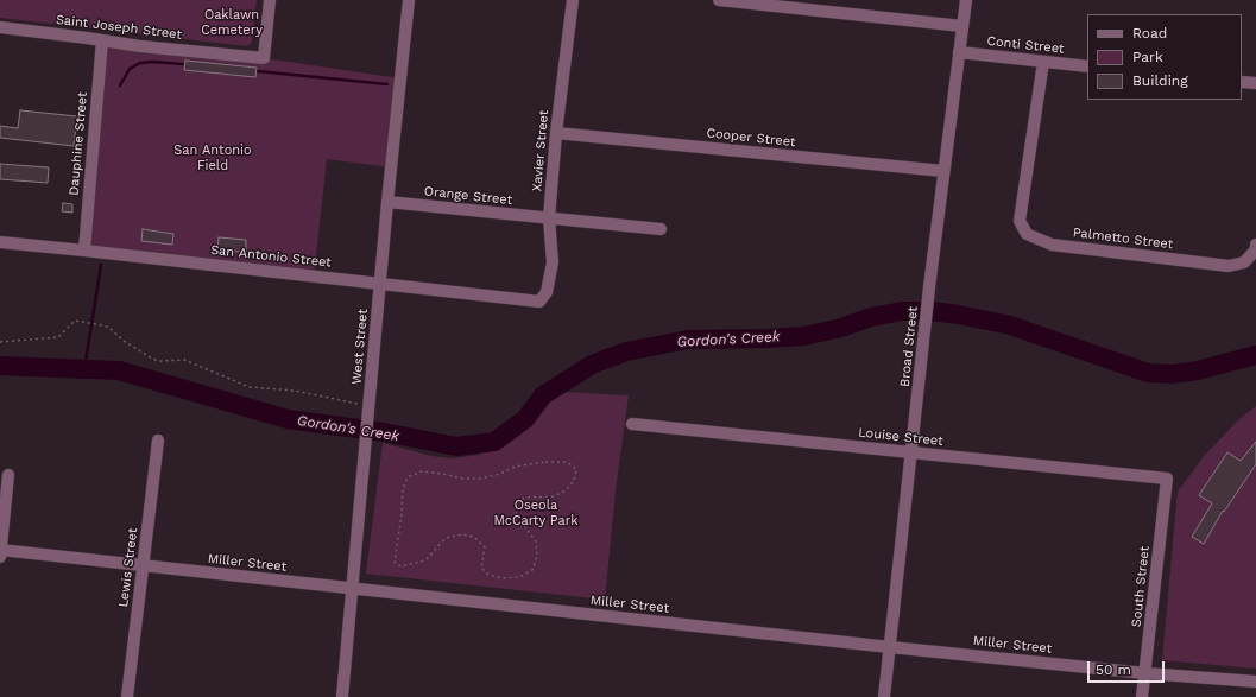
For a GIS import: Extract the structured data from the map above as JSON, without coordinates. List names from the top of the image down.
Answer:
{
  "streets": {
    "street": [
      "Saint Joseph Street",
      "Conti Street",
      "Cooper Street",
      "Dauphine Street",
      "Xavier Street",
      "Orange Street",
      "Palmetto Street",
      "San Antonio Street",
      "West Street",
      "Broad Street",
      "Louise Street",
      "Miller Street",
      "Lewis Street",
      "South Street"
    ]
  },
  "crossings": [
    ["Saint Joseph Street", "Dauphine Street"],
    ["Conti Street", "Palmetto Street"],
    ["Conti Street", "Broad Street"],
    ["Cooper Street", "Xavier Street"],
    ["Cooper Street", "Broad Street"],
    ["Dauphine Street", "San Antonio Street"],
    ["Xavier Street", "Orange Street"],
    ["Xavier Street", "San Antonio Street"],
    ["Orange Street", "West Street"],
    ["San Antonio Street", "West Street"],
    ["West Street", "Miller Street"],
    ["Broad Street", "Louise Street"],
    ["Broad Street", "Miller Street"],
    ["Louise Street", "South Street"],
    ["Miller Street", "Lewis Street"],
    ["Miller Street", "South Street"]
  ],
  "water": ["Gordon's Creek"],
  "parks": ["Oaklawn Cemetery", "San Antonio Field", "Oseola McCarty Park"],
  "legend": ["Road", "Park", "Building"],
  "scale_bar": "50 m"
}
